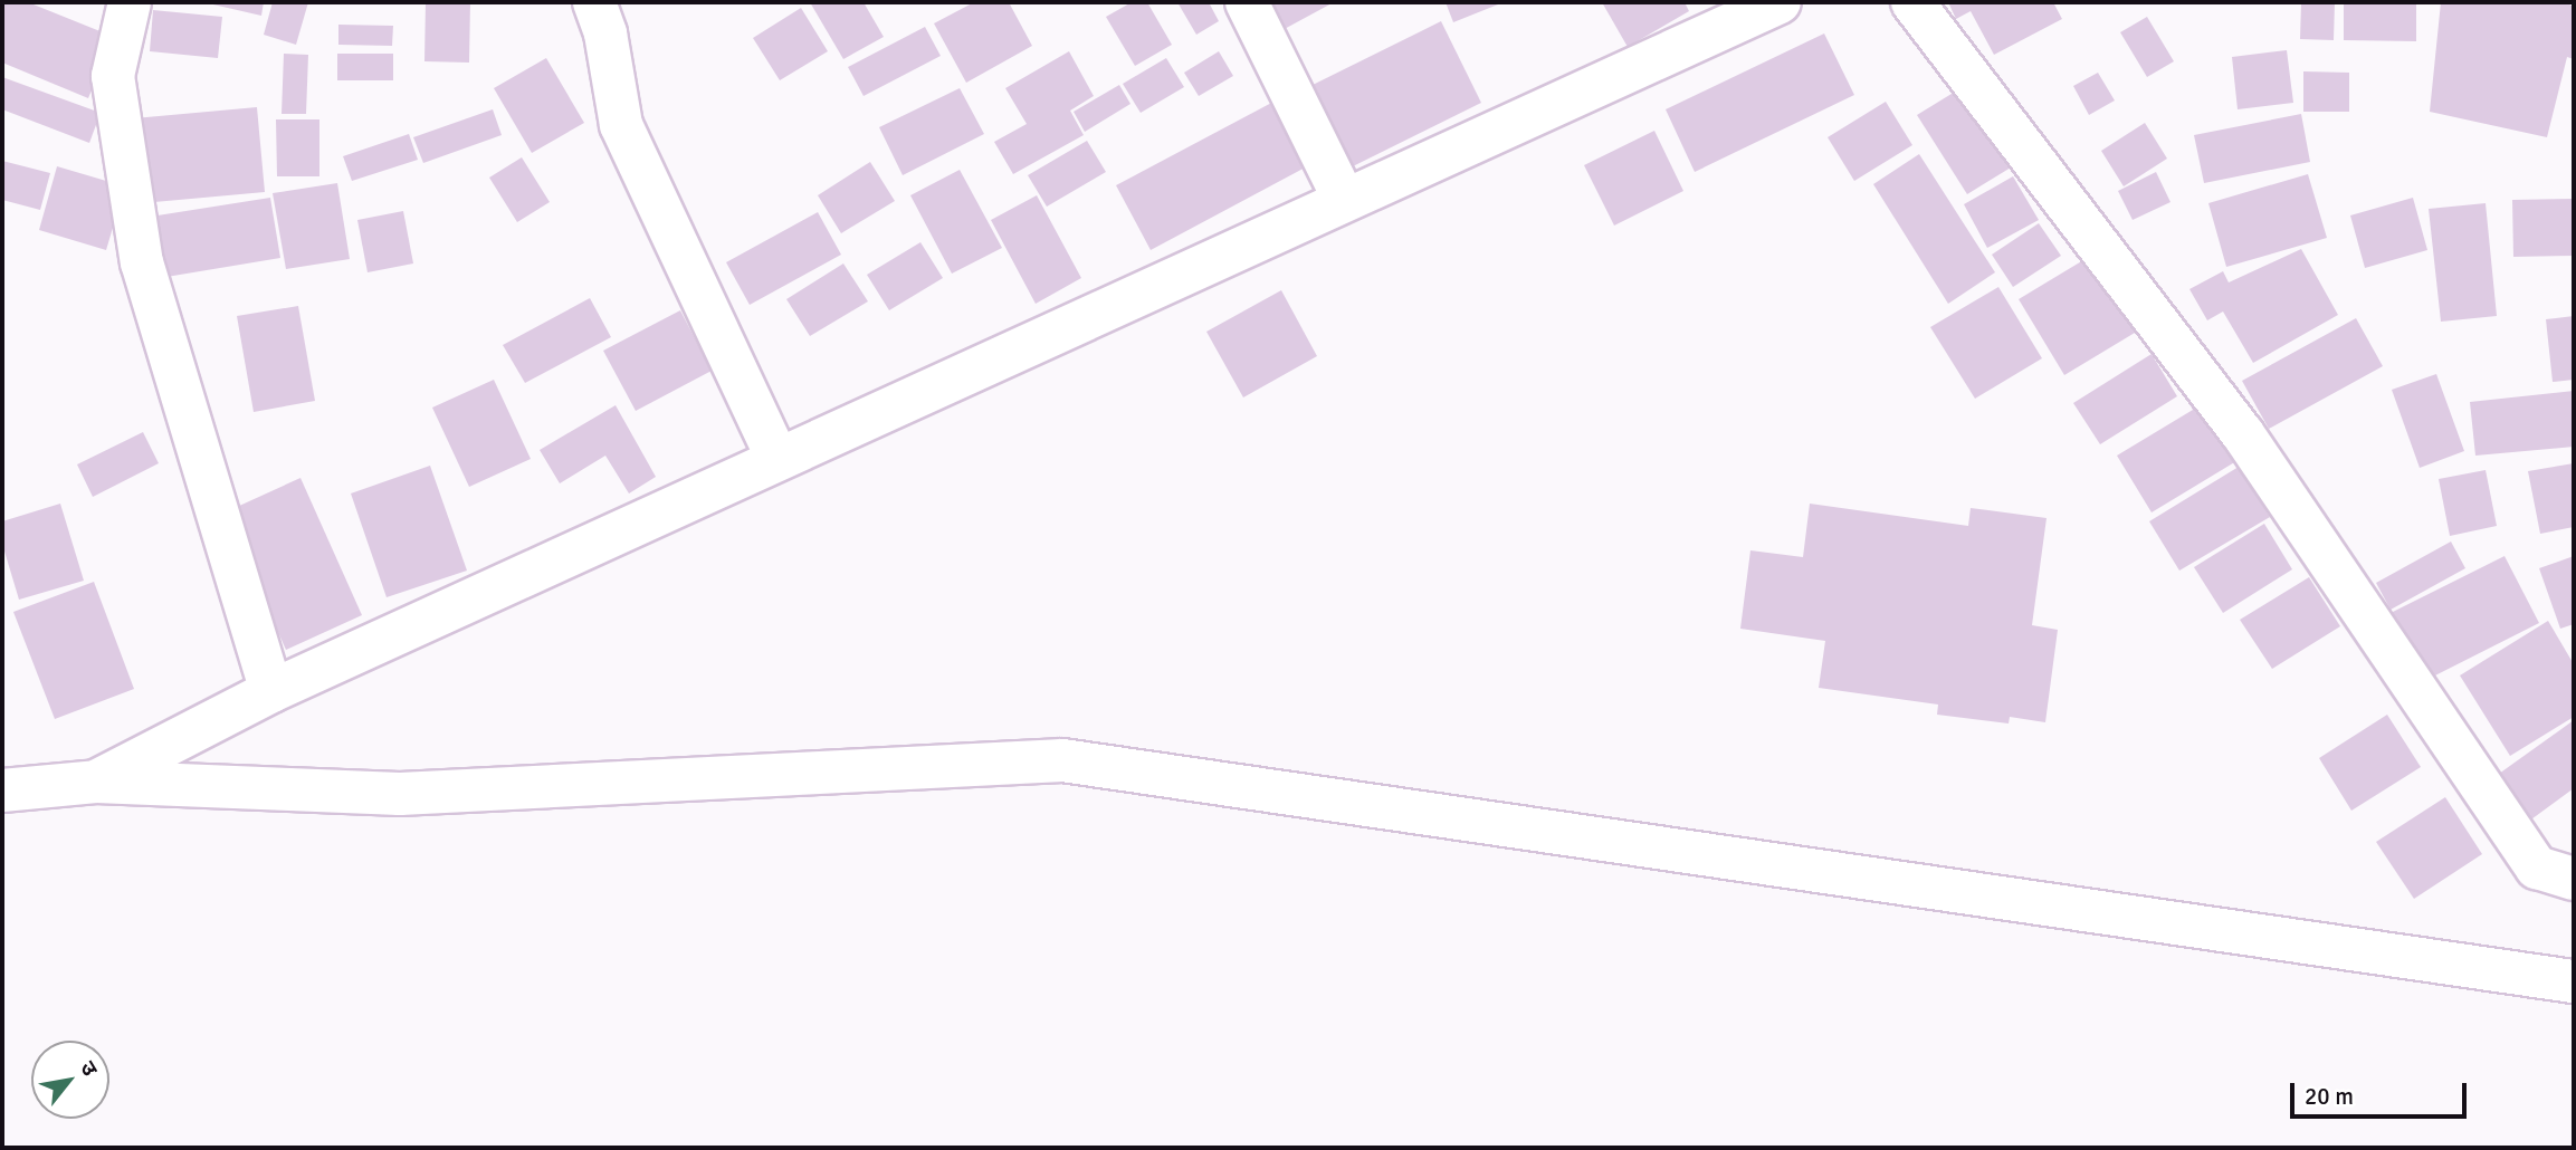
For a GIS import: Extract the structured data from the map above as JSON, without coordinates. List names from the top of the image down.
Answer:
{
  "scale_bar": "20 m",
  "north": "top right"
}
